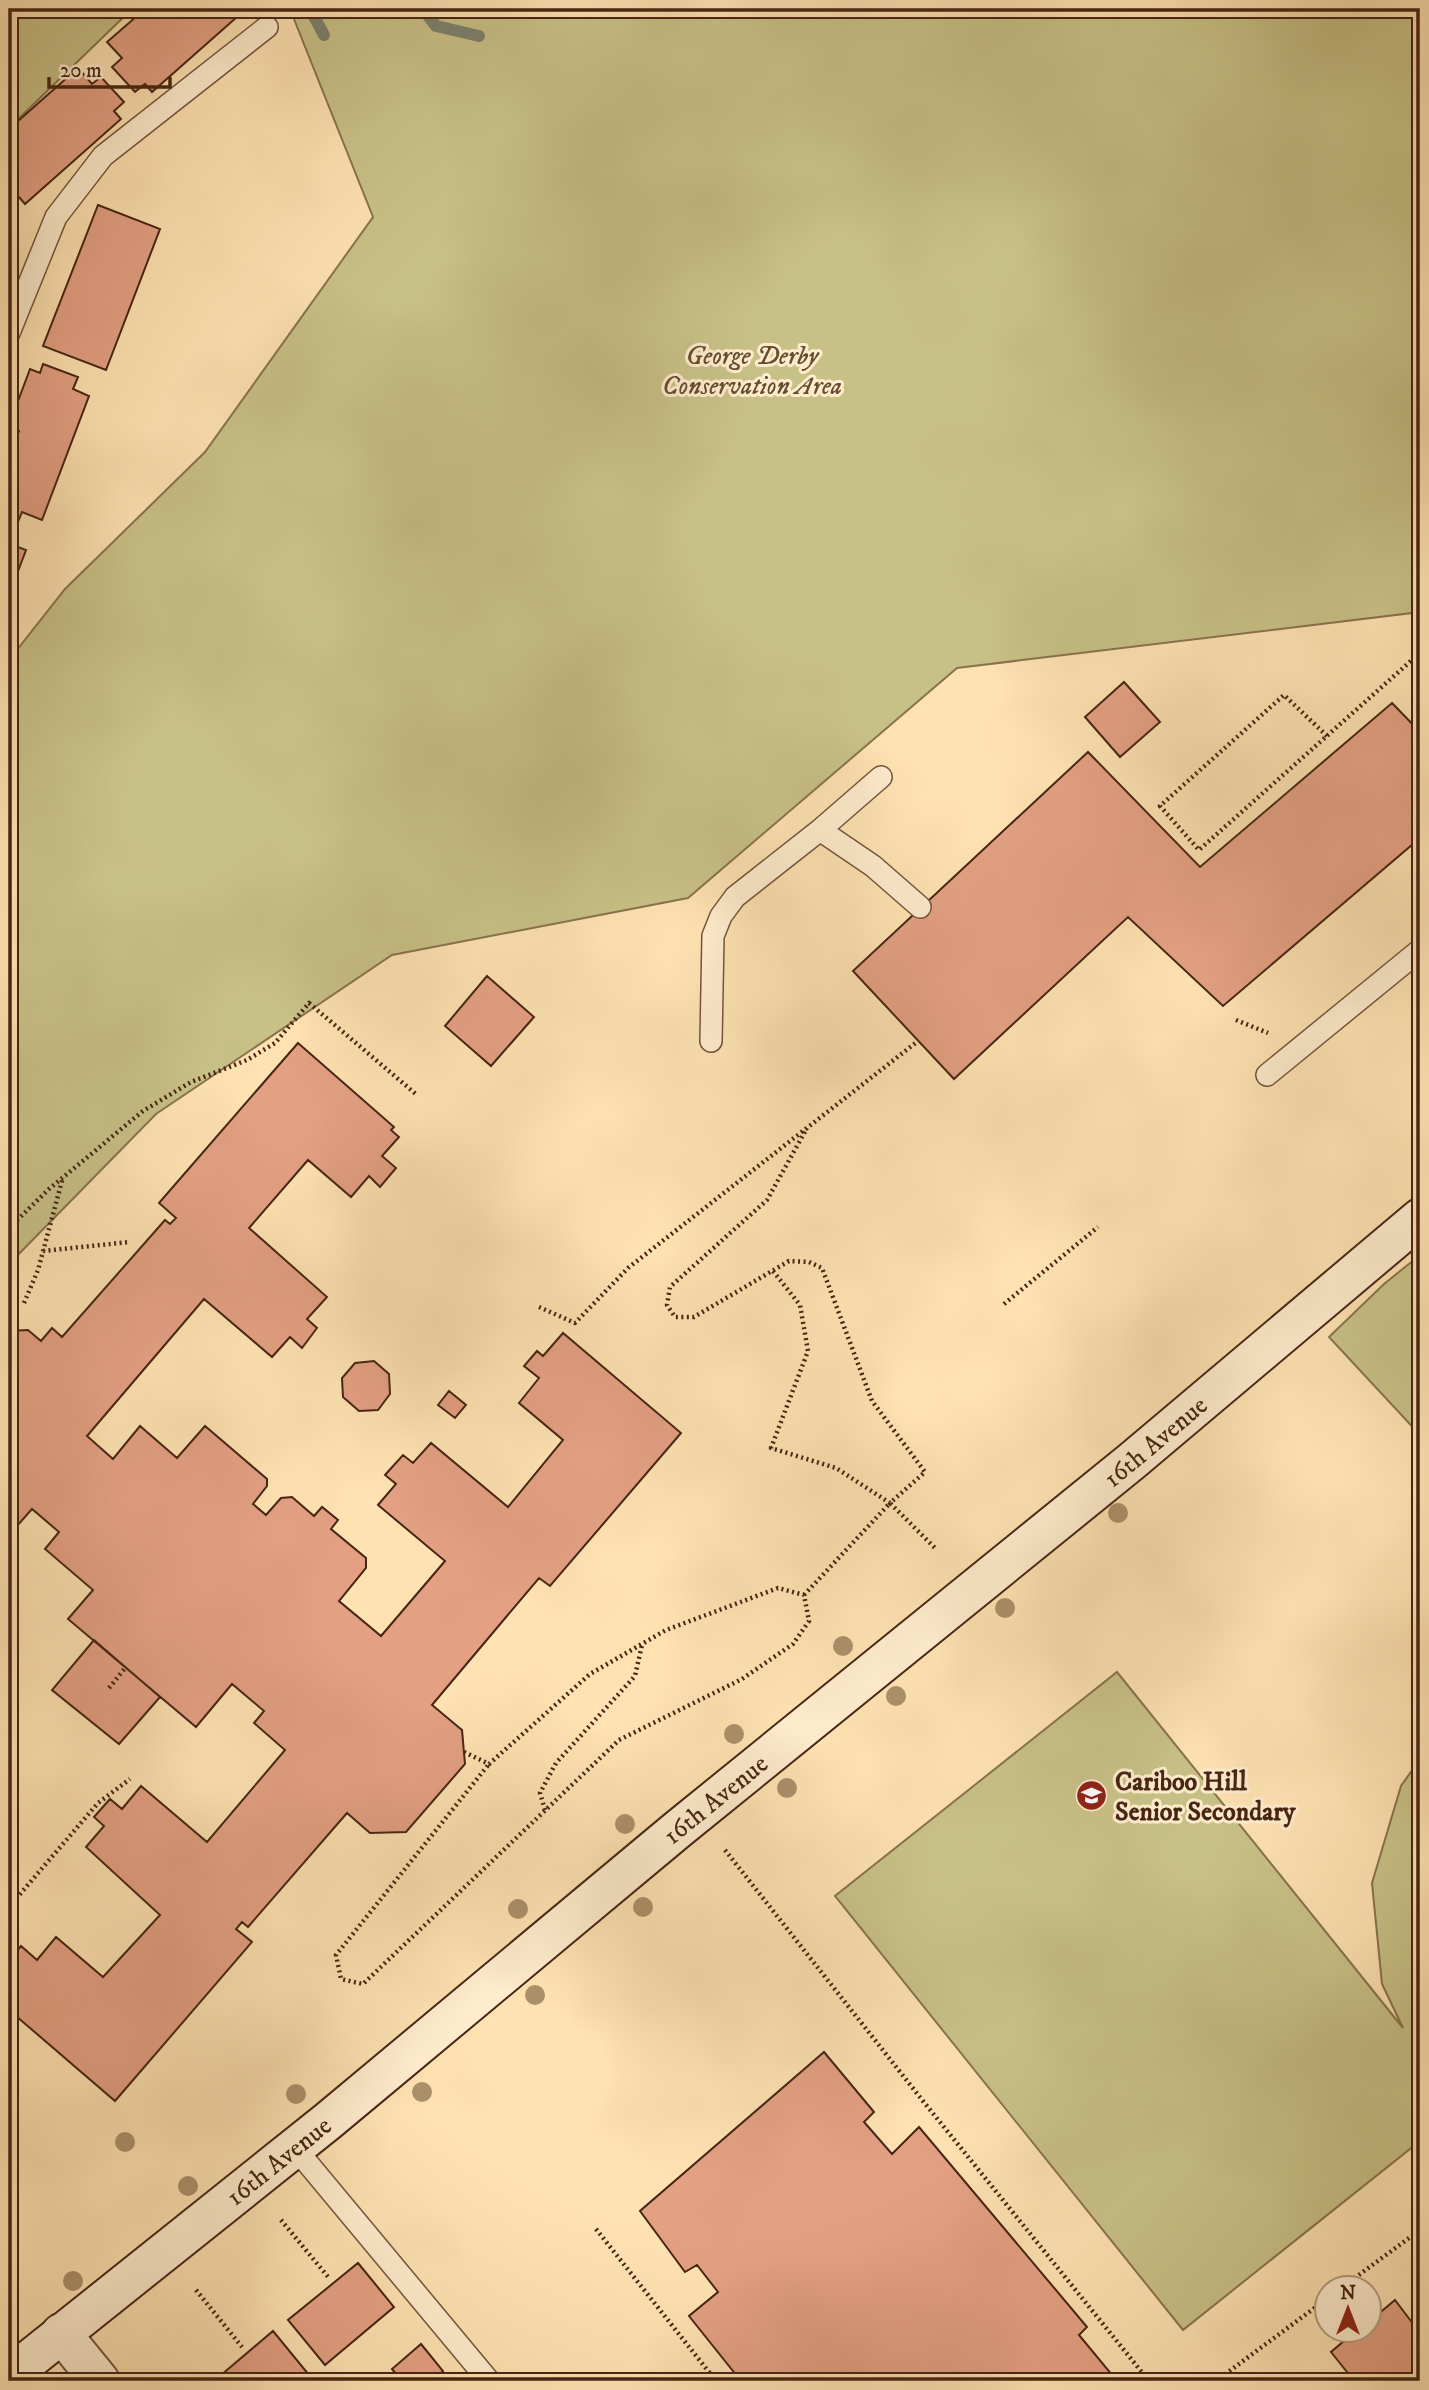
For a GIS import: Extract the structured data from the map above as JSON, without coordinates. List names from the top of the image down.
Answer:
{
  "streets": {
    "street": ["16th Avenue"]
  },
  "parks": ["George Derby Conservation Area"],
  "places": {
    "school or university": ["Cariboo Hill Senior Secondary"]
  },
  "scale_bar": "20 m",
  "north": "top"
}
